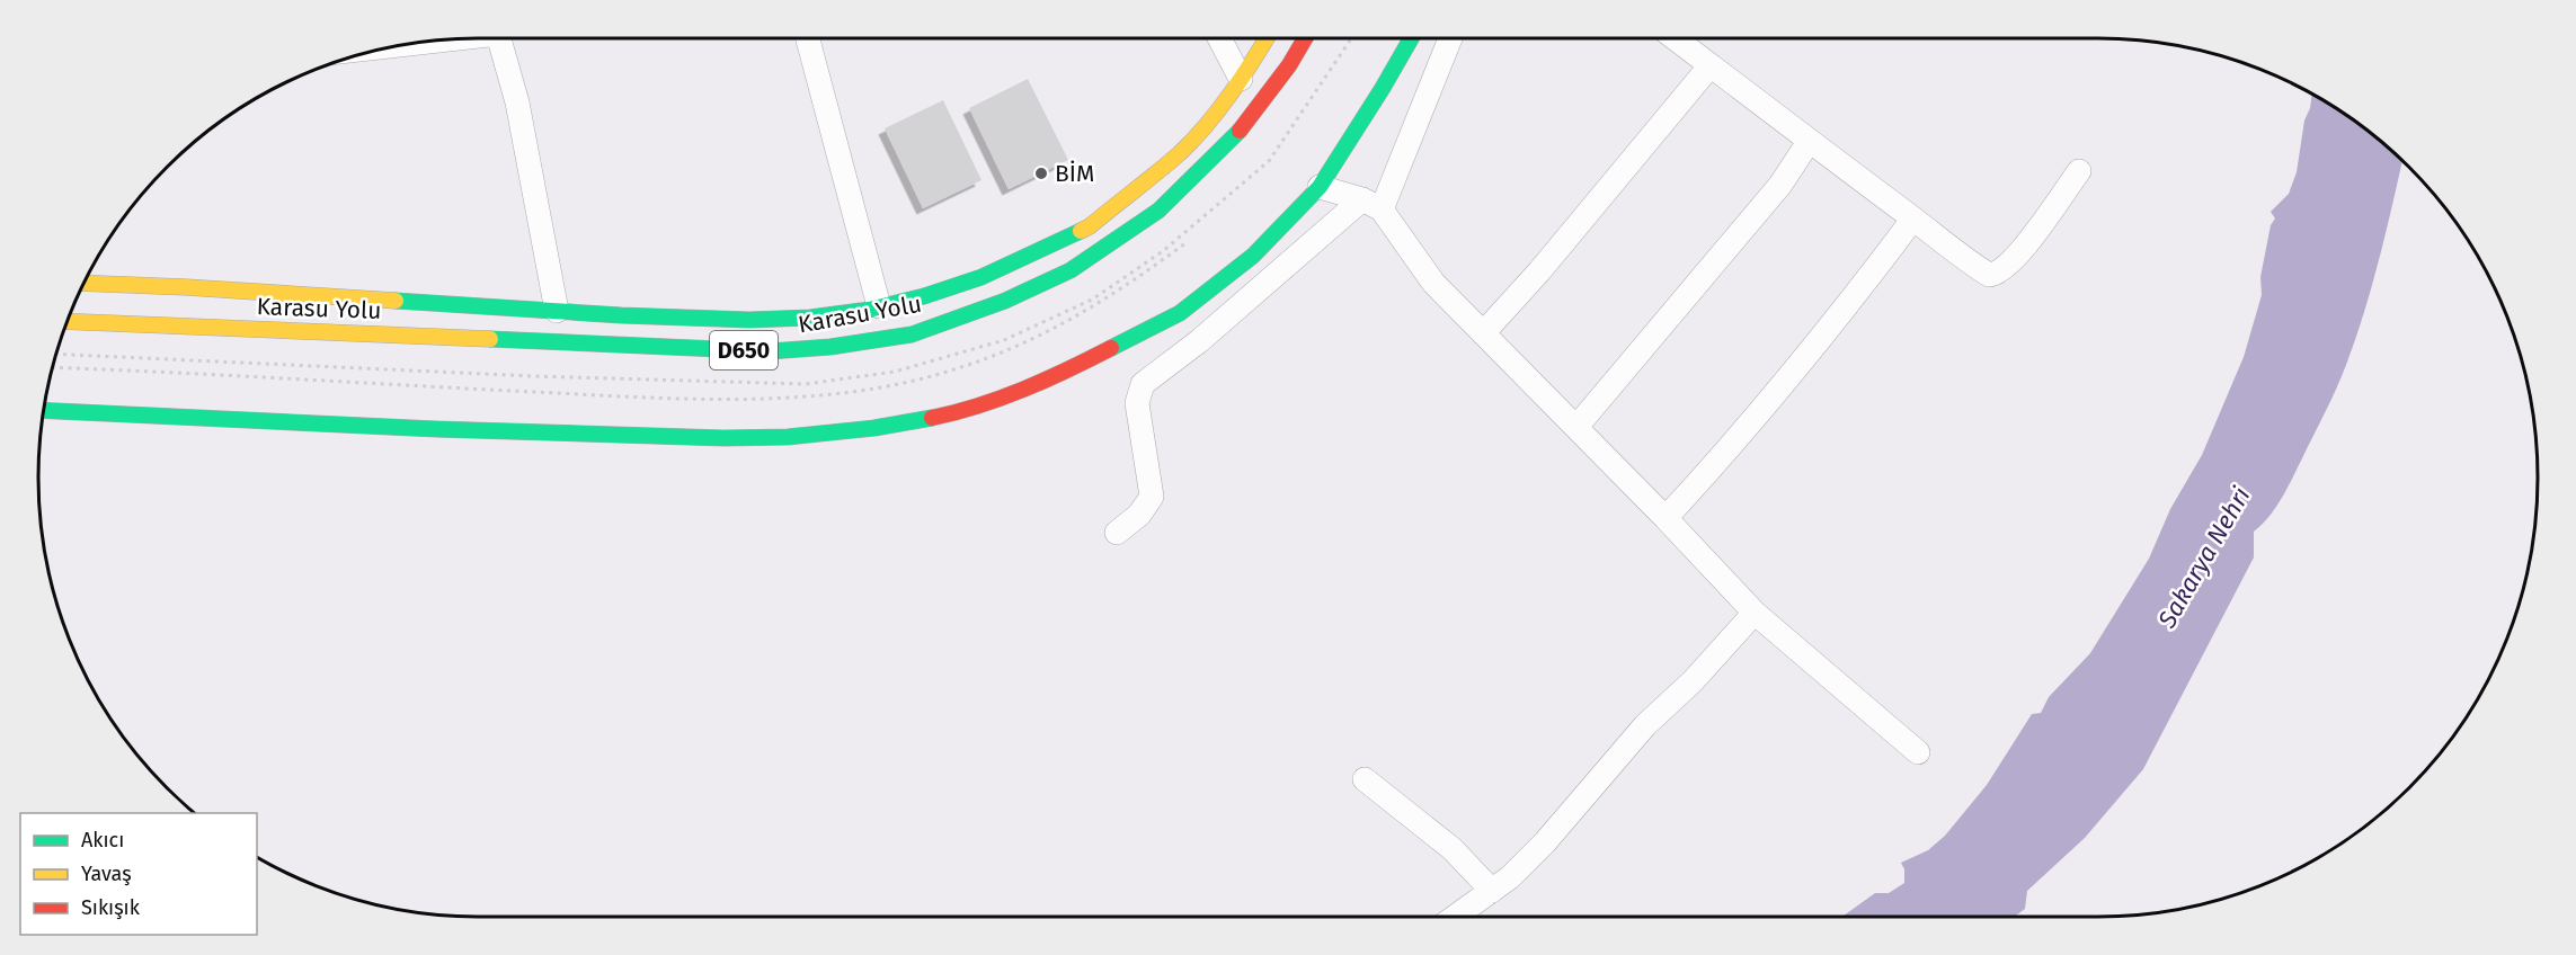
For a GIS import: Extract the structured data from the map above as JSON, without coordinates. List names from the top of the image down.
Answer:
{
  "streets": {
    "main road": ["Karasu Yolu", "D650"]
  },
  "water": ["Sakarya Nehri"],
  "places": ["BİM"],
  "legend": ["Akıcı", "Yavaş", "Sıkışık"]
}
